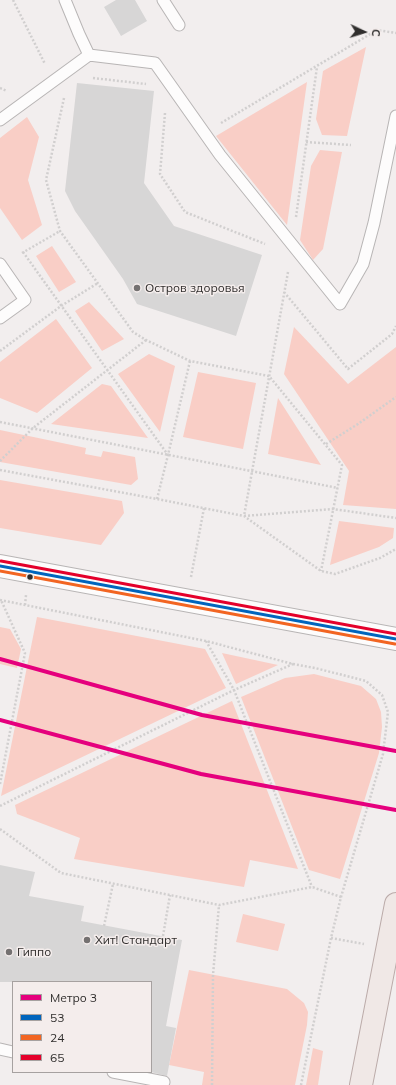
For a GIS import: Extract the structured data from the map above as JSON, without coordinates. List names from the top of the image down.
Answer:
{
  "places": ["Остров здоровья", "Хит! Стандарт", "Гиппо"],
  "lines": [
    "transit line 65",
    "transit line 53",
    "transit line 24",
    "metro line 3"
  ],
  "legend": [
    "Метро 3",
    "53",
    "24",
    "65"
  ],
  "north": "right"
}
